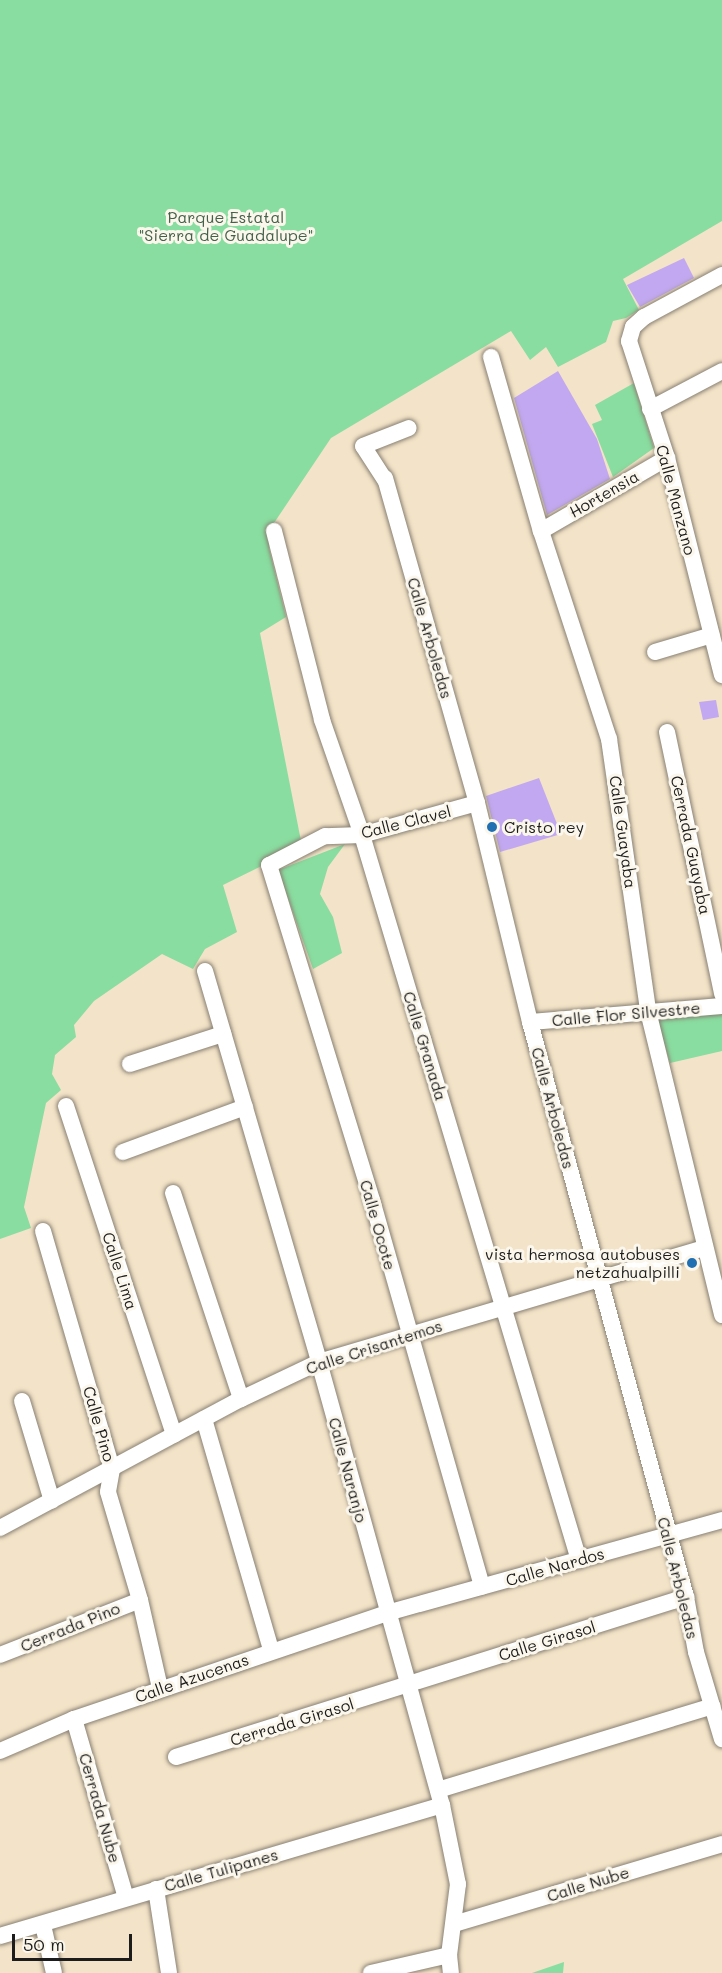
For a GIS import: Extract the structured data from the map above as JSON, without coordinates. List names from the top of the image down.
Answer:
{
  "streets": {
    "street": [
      "Hortensia",
      "Calle Manzano",
      "Calle Arboledas",
      "Calle Clavel",
      "Calle Guayaba",
      "Cerrada Guayaba",
      "Calle Flor Silvestre",
      "Calle Granada",
      "Calle Ocote",
      "Calle Lima",
      "Calle Crisantemos",
      "Calle Pino",
      "Calle Naranjo",
      "Calle Nardos",
      "Cerrada Pino",
      "Calle Girasol",
      "Calle Azucenas",
      "Cerrada Girasol",
      "Cerrada Nube",
      "Calle Tulipanes",
      "Calle Nube"
    ]
  },
  "crossings": [
    ["Hortensia", "Calle Manzano"],
    ["Hortensia", "Calle Guayaba"],
    ["Calle Arboledas", "Calle Clavel"],
    ["Calle Arboledas", "Calle Flor Silvestre"],
    ["Calle Arboledas", "Calle Crisantemos"],
    ["Calle Arboledas", "Calle Nardos"],
    ["Calle Arboledas", "Calle Girasol"],
    ["Calle Arboledas", "Calle Tulipanes"],
    ["Calle Clavel", "Calle Granada"],
    ["Calle Clavel", "Calle Ocote"],
    ["Calle Guayaba", "Calle Flor Silvestre"],
    ["Calle Guayaba", "Calle Crisantemos"],
    ["Calle Granada", "Calle Crisantemos"],
    ["Calle Granada", "Calle Nardos"],
    ["Calle Ocote", "Calle Crisantemos"],
    ["Calle Ocote", "Calle Nardos"],
    ["Calle Lima", "Calle Crisantemos"],
    ["Calle Crisantemos", "Calle Pino"],
    ["Calle Crisantemos", "Calle Naranjo"],
    ["Calle Pino", "Cerrada Pino"],
    ["Calle Pino", "Calle Azucenas"],
    ["Calle Naranjo", "Calle Nardos"],
    ["Calle Naranjo", "Calle Girasol"],
    ["Calle Naranjo", "Calle Azucenas"],
    ["Calle Naranjo", "Cerrada Girasol"],
    ["Calle Naranjo", "Calle Tulipanes"],
    ["Calle Naranjo", "Calle Nube"],
    ["Calle Nardos", "Calle Azucenas"],
    ["Calle Girasol", "Cerrada Girasol"],
    ["Calle Azucenas", "Cerrada Nube"],
    ["Cerrada Nube", "Calle Tulipanes"]
  ],
  "parks": ["Parque Estatal \"Sierra de Guadalupe\""],
  "places": ["Cristo rey", "vista hermosa autobuses netzahualpilli"],
  "scale_bar": "50 m"
}
